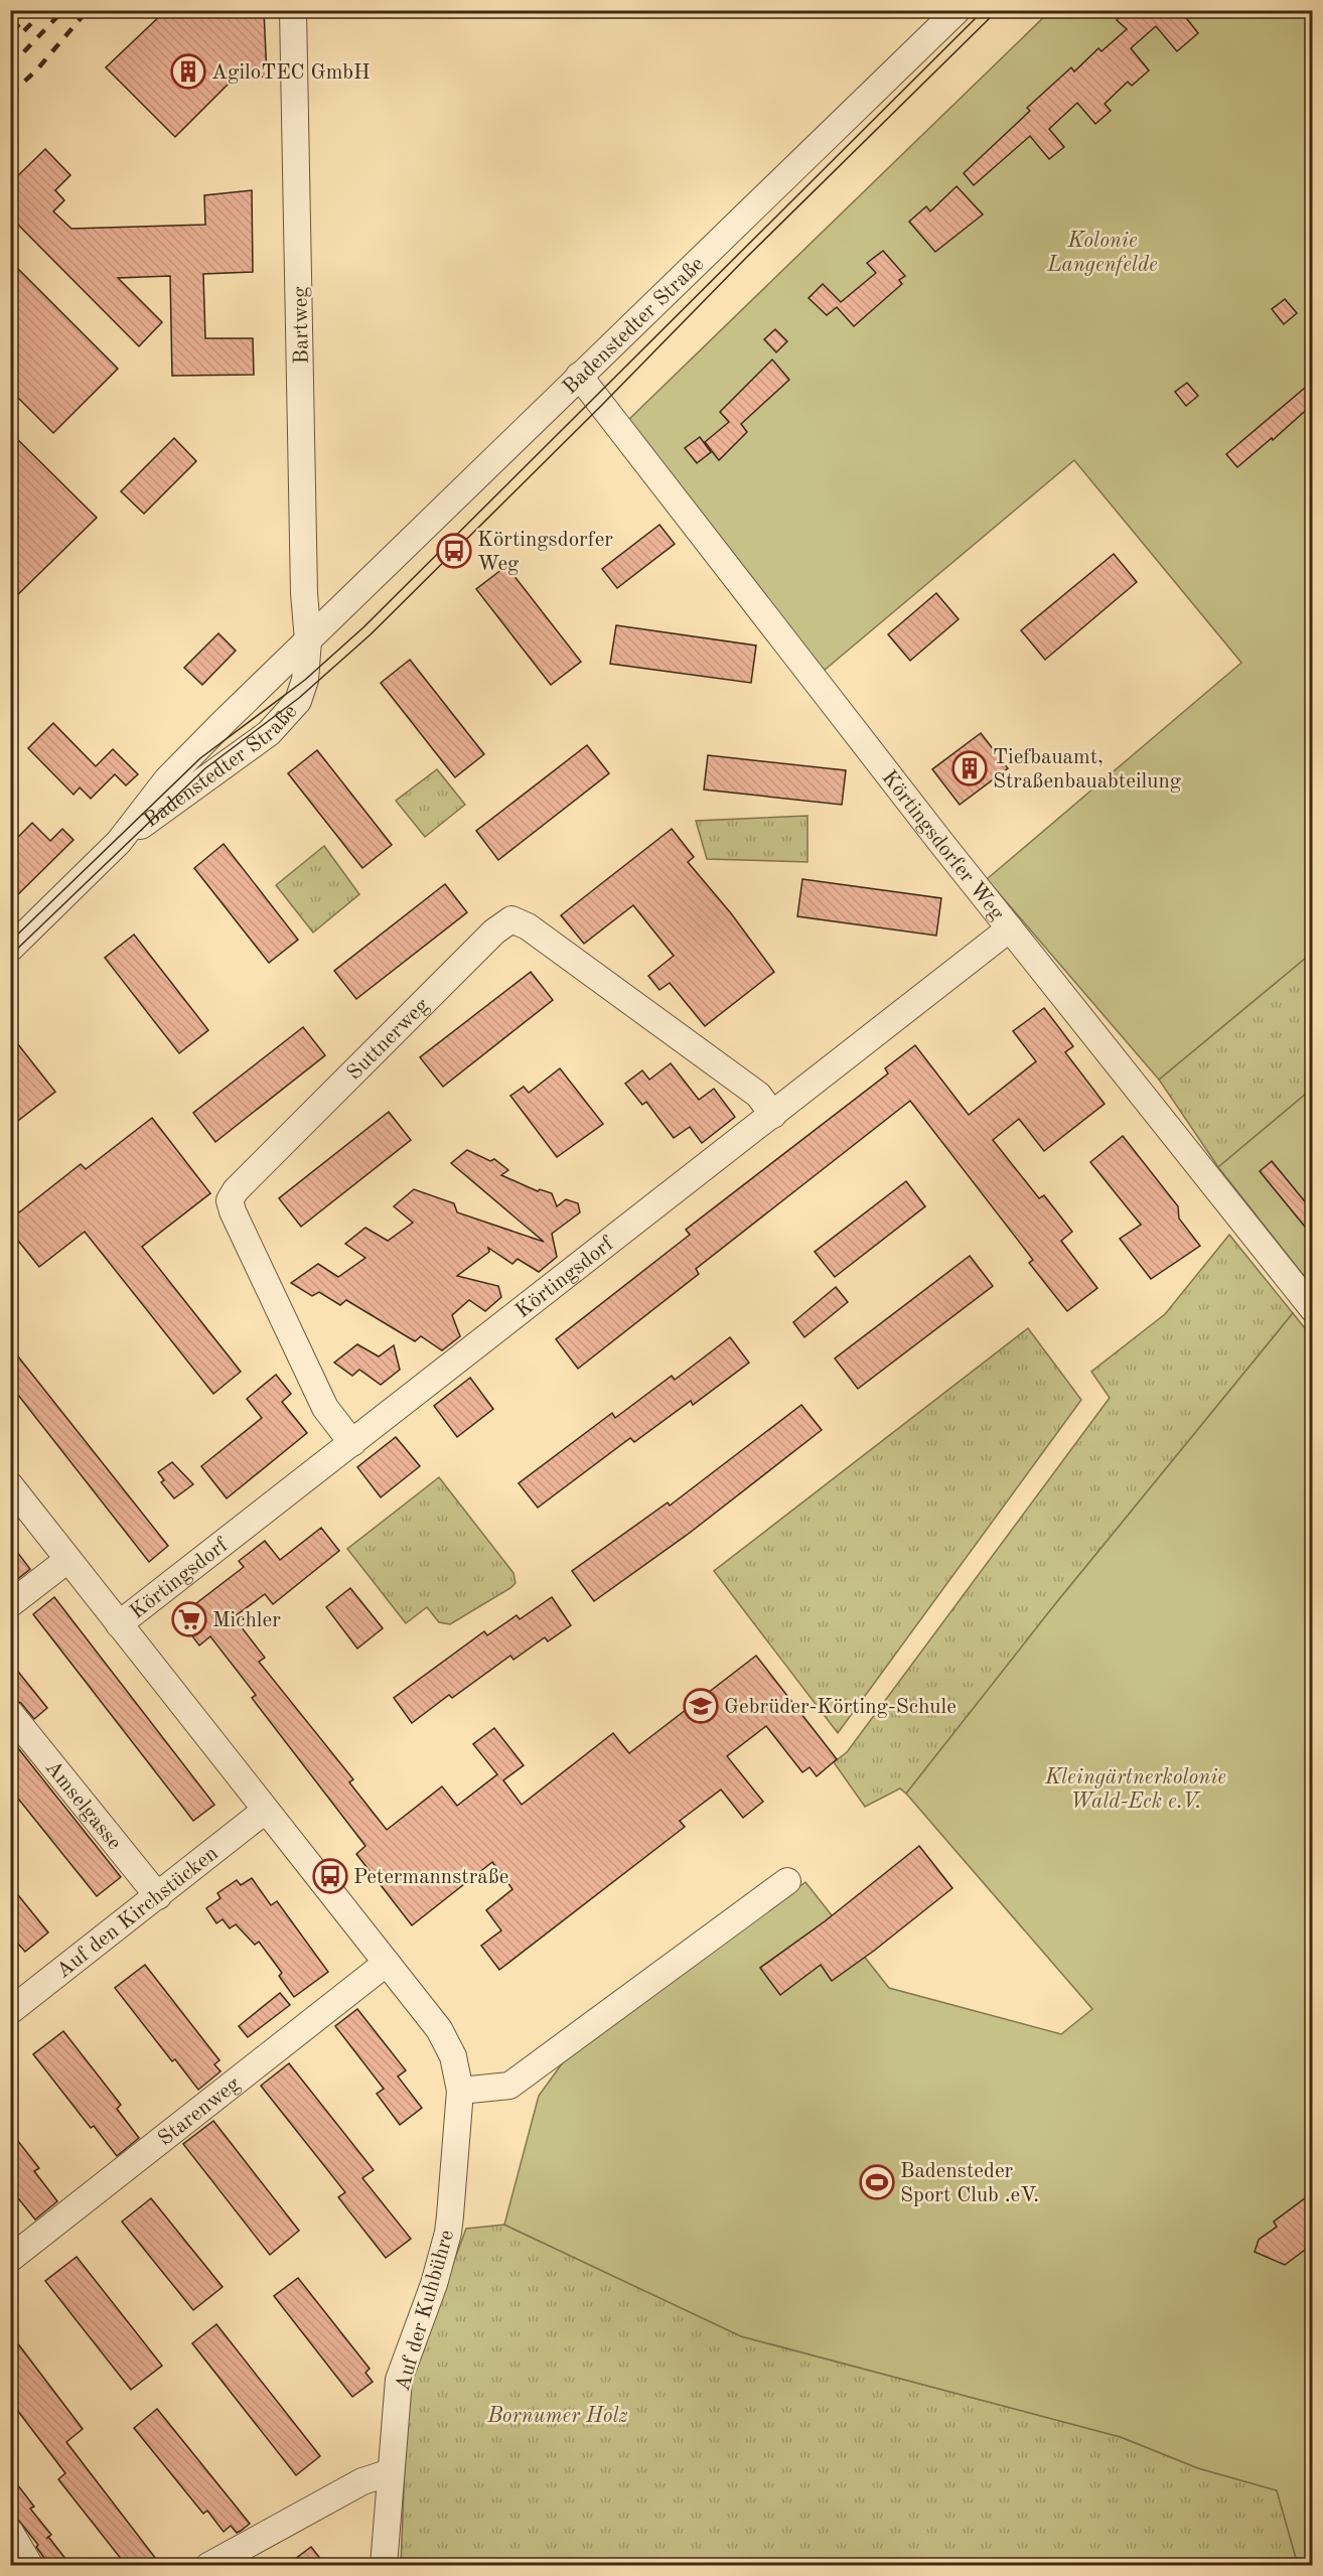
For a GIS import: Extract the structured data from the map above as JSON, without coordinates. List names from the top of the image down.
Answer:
{
  "streets": {
    "street": [
      "Bartweg",
      "Badenstedter Straße",
      "Körtingsdorfer Weg",
      "Suttnerweg",
      "Körtingsdorf",
      "Amselgasse",
      "Auf den Kirchstücken",
      "Starenweg",
      "Auf der Kuhbühre"
    ]
  },
  "crossings": [
    ["Bartweg", "Badenstedter Straße"],
    ["Badenstedter Straße", "Körtingsdorfer Weg"],
    ["Körtingsdorfer Weg", "Körtingsdorf"],
    ["Suttnerweg", "Körtingsdorf"],
    ["Amselgasse", "Auf den Kirchstücken"]
  ],
  "parks": ["Kolonie Langenfelde", "Kleingärtnerkolonie Wald-Eck e.V.", "Bornumer Holz"],
  "places": {
    "building": ["AgiloTEC GmbH", "Tiefbauamt, Straßenbauabteilung"],
    "bus stop": ["Körtingsdorfer Weg", "Petermannstraße"],
    "supermarket": ["Michler"],
    "school or university": ["Gebrüder-Körting-Schule"],
    "sports": ["Badensteder Sport Club .eV."]
  }
}
